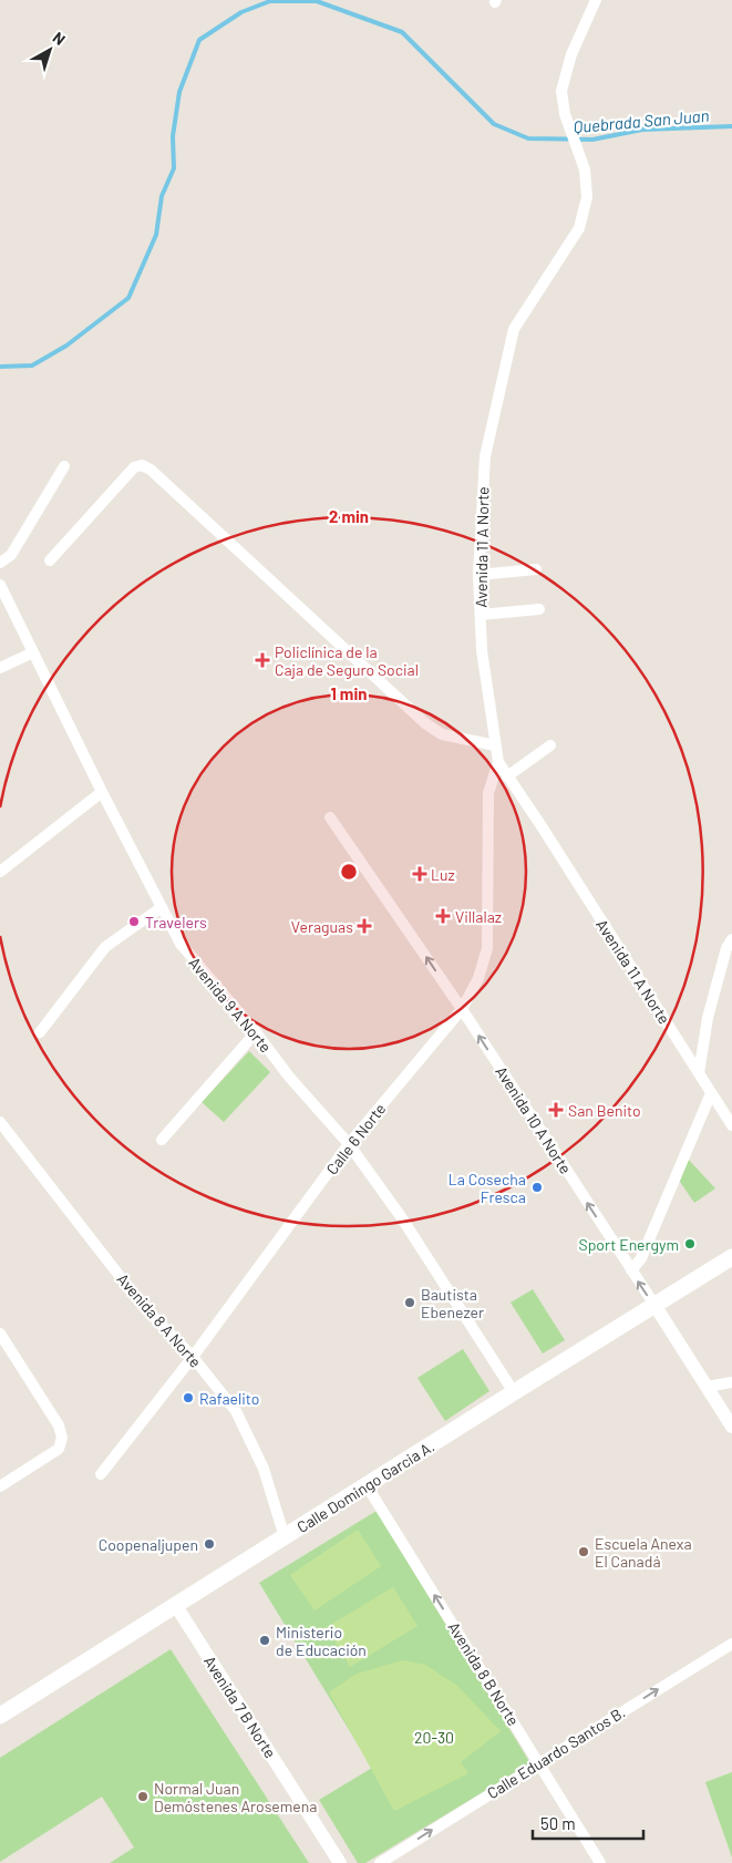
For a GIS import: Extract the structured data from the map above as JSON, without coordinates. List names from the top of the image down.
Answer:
{
  "streets": {
    "main road": ["Calle Domingo Garcia A."],
    "street": [
      "Avenida 11 A Norte",
      "Avenida 9 A Norte",
      "Avenida 10 A Norte",
      "Calle 6 Norte",
      "Avenida 8 A Norte",
      "Avenida 8 B Norte",
      "Avenida 7 B Norte",
      "Calle Eduardo Santos B."
    ]
  },
  "crossings": [
    ["Avenida 11 A Norte", "Calle 6 Norte"],
    ["Avenida 9 A Norte", "Calle 6 Norte"],
    ["Avenida 9 A Norte", "Calle Domingo Garcia A."],
    ["Avenida 10 A Norte", "Calle 6 Norte"],
    ["Avenida 10 A Norte", "Calle Domingo Garcia A."],
    ["Calle 6 Norte", "Avenida 8 A Norte"],
    ["Avenida 8 A Norte", "Calle Domingo Garcia A."],
    ["Calle Domingo Garcia A.", "Avenida 8 B Norte"],
    ["Calle Domingo Garcia A.", "Avenida 7 B Norte"],
    ["Avenida 8 B Norte", "Calle Eduardo Santos B."]
  ],
  "one_way": ["Avenida 10 A Norte", "Avenida 8 B Norte", "Calle Eduardo Santos B."],
  "water": ["Quebrada San Juan"],
  "parks": ["20-30"],
  "places": {
    "health": [
      "Policlínica de la Caja de Seguro Social",
      "Luz",
      "Villalaz",
      "Veraguas",
      "San Benito"
    ],
    "other": [
      "Travelers",
      "La Cosecha Fresca",
      "Sport Energym",
      "Bautista Ebenezer",
      "Rafaelito",
      "Coopenaljupen",
      "Escuela Anexa El Canadá",
      "Ministerio de Educación",
      "Normal Juan Demóstenes Arosemena"
    ]
  },
  "scale_bar": "50 m",
  "north": "top right",
  "rings": ["2 min", "1 min"]
}
